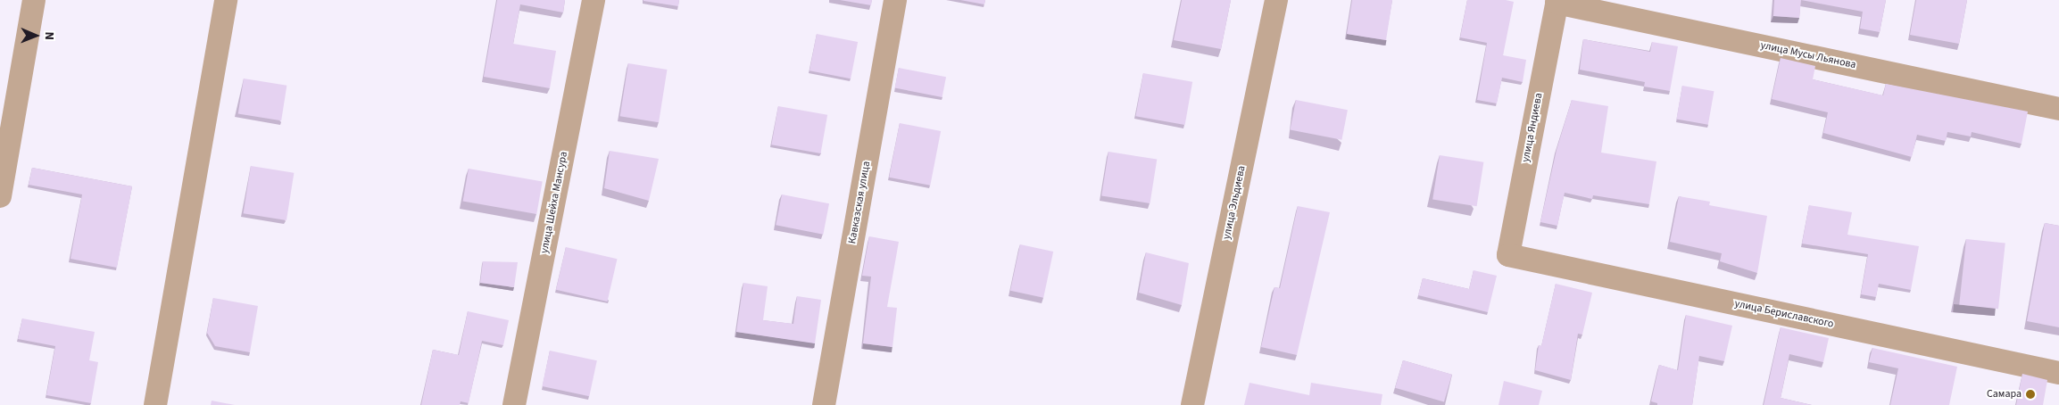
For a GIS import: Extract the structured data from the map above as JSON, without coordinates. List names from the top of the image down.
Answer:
{
  "streets": {
    "street": [
      "улица Мусы Льянова",
      "улица Яндиева",
      "улица Шейха Мансура",
      "Кавказская улица",
      "улица Эльдиева",
      "улица Бериславского"
    ]
  },
  "crossings": [
    ["улица Мусы Льянова", "улица Яндиева"],
    ["улица Яндиева", "улица Бериславского"]
  ],
  "places": ["Самара"],
  "north": "right"
}
